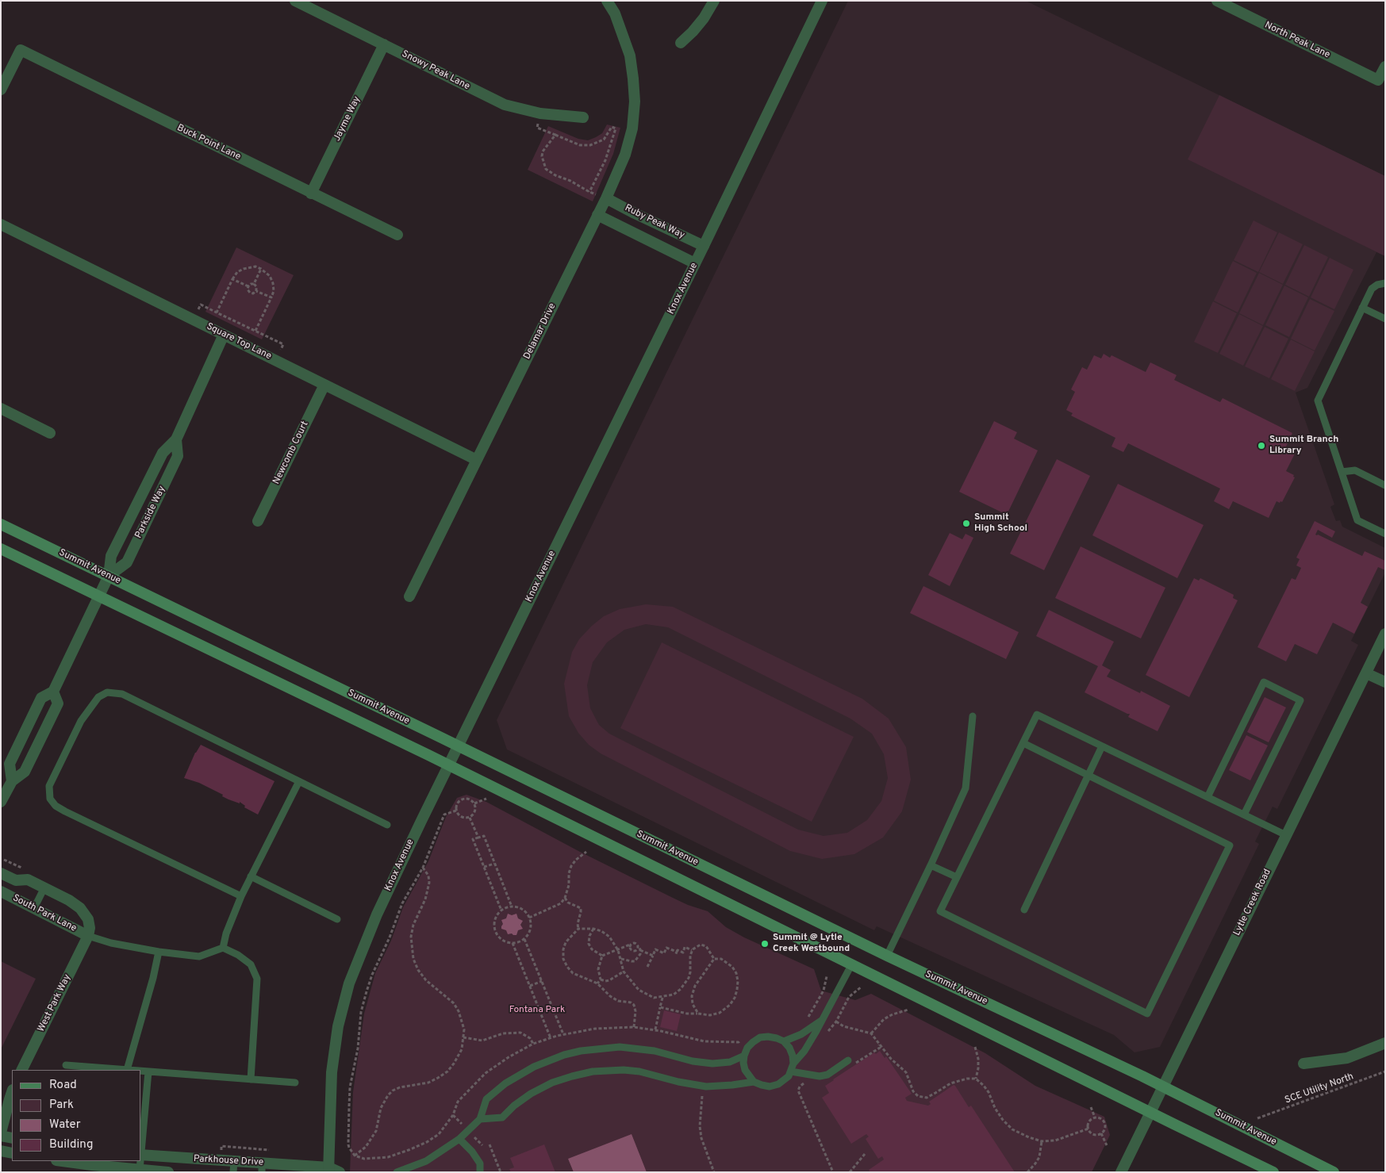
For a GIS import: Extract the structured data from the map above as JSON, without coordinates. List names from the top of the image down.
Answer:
{
  "streets": {
    "main road": ["Summit Avenue"],
    "street": [
      "North Peak Lane",
      "Snowy Peak Lane",
      "Jayme Way",
      "Buck Point Lane",
      "Ruby Peak Way",
      "Knox Avenue",
      "Delamar Drive",
      "Square Top Lane",
      "Newcomb Court",
      "Parkside Way",
      "Lytle Creek Road",
      "South Park Lane",
      "West Park Way",
      "Parkhouse Drive"
    ],
    "path": ["SCE Utility North"]
  },
  "crossings": [
    ["Snowy Peak Lane", "Jayme Way"],
    ["Jayme Way", "Buck Point Lane"],
    ["Ruby Peak Way", "Knox Avenue"],
    ["Ruby Peak Way", "Delamar Drive"],
    ["Knox Avenue", "Summit Avenue"],
    ["Knox Avenue", "Parkhouse Drive"],
    ["Delamar Drive", "Square Top Lane"],
    ["Square Top Lane", "Newcomb Court"],
    ["Square Top Lane", "Parkside Way"],
    ["Parkside Way", "Summit Avenue"],
    ["Summit Avenue", "Lytle Creek Road"],
    ["South Park Lane", "West Park Way"]
  ],
  "parks": ["Fontana Park"],
  "places": ["Summit Branch Library", "Summit High School", "Summit @ Lytle Creek Westbound"],
  "legend": [
    "Road",
    "Park",
    "Water",
    "Building"
  ]
}
